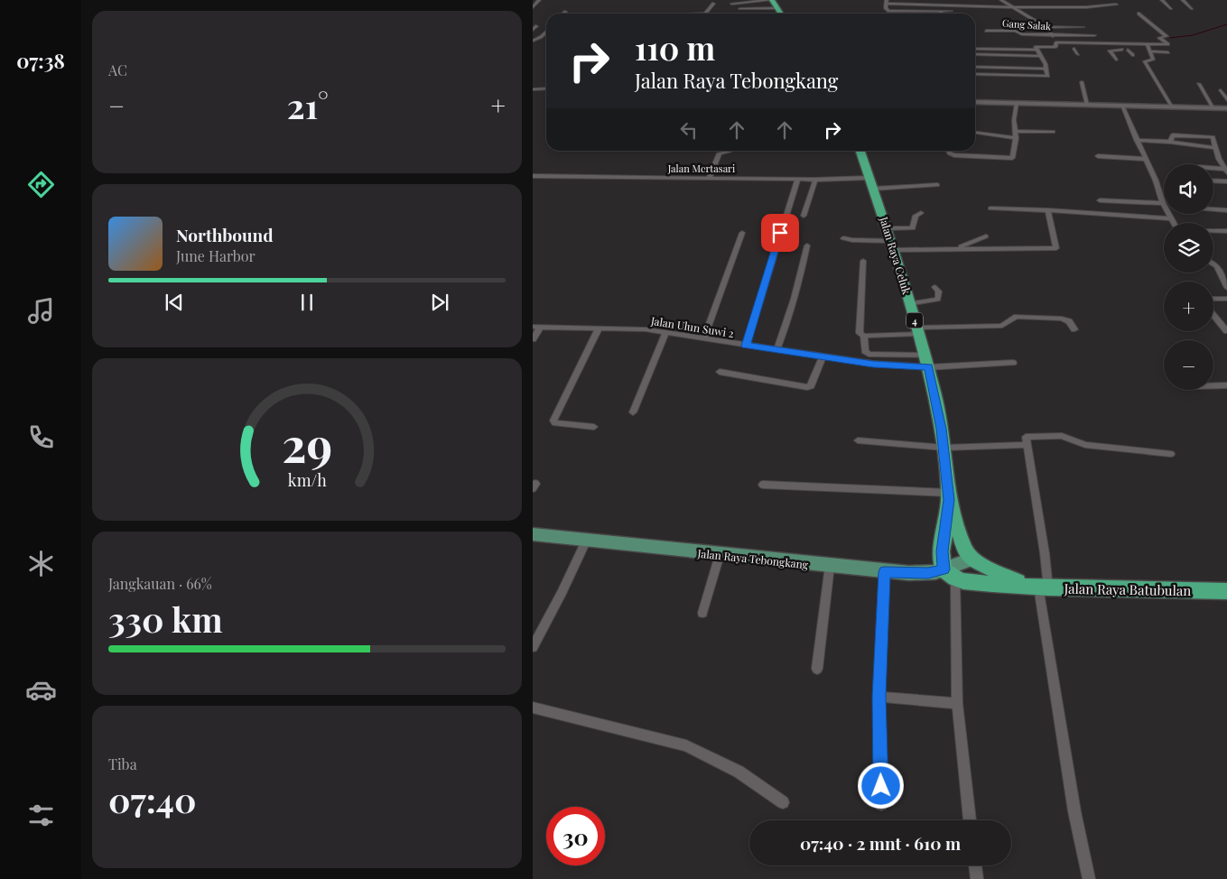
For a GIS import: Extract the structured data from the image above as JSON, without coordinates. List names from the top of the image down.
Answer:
{
  "streets": {
    "highway": ["Jalan Raya Celuk", "4", "Jalan Raya Batubulan"],
    "main road": ["Jalan Raya Tebongkang"],
    "street": ["Gang Salak", "Jalan Mertasari", "Jalan Ulun Suwi 2"]
  },
  "crossings": [
    ["Jalan Mertasari", "Jalan Raya Celuk"],
    ["Jalan Raya Celuk", "Jalan Ulun Suwi 2"],
    ["Jalan Raya Celuk", "Jalan Raya Tebongkang"],
    ["Jalan Raya Celuk", "Jalan Raya Batubulan"],
    ["Jalan Raya Tebongkang", "Jalan Raya Batubulan"]
  ],
  "page": {
    "tabs": "07:38",
    "tile": [
      "AC",
      ["Jangkauan · 66%", "330 km"],
      ["Tiba", "07:40"]
    ],
    "turn": ["110 m", "Jalan Raya Tebongkang"],
    "heat": ["−", "21°", "+"],
    "map_buttons": ["+", "−"],
    "song": ["Northbound", "June Harbor"],
    "limit": "30",
    "trip": "07:40 · 2 mnt · 610 m",
    "gauge": ["29", "km/h"]
  }
}
